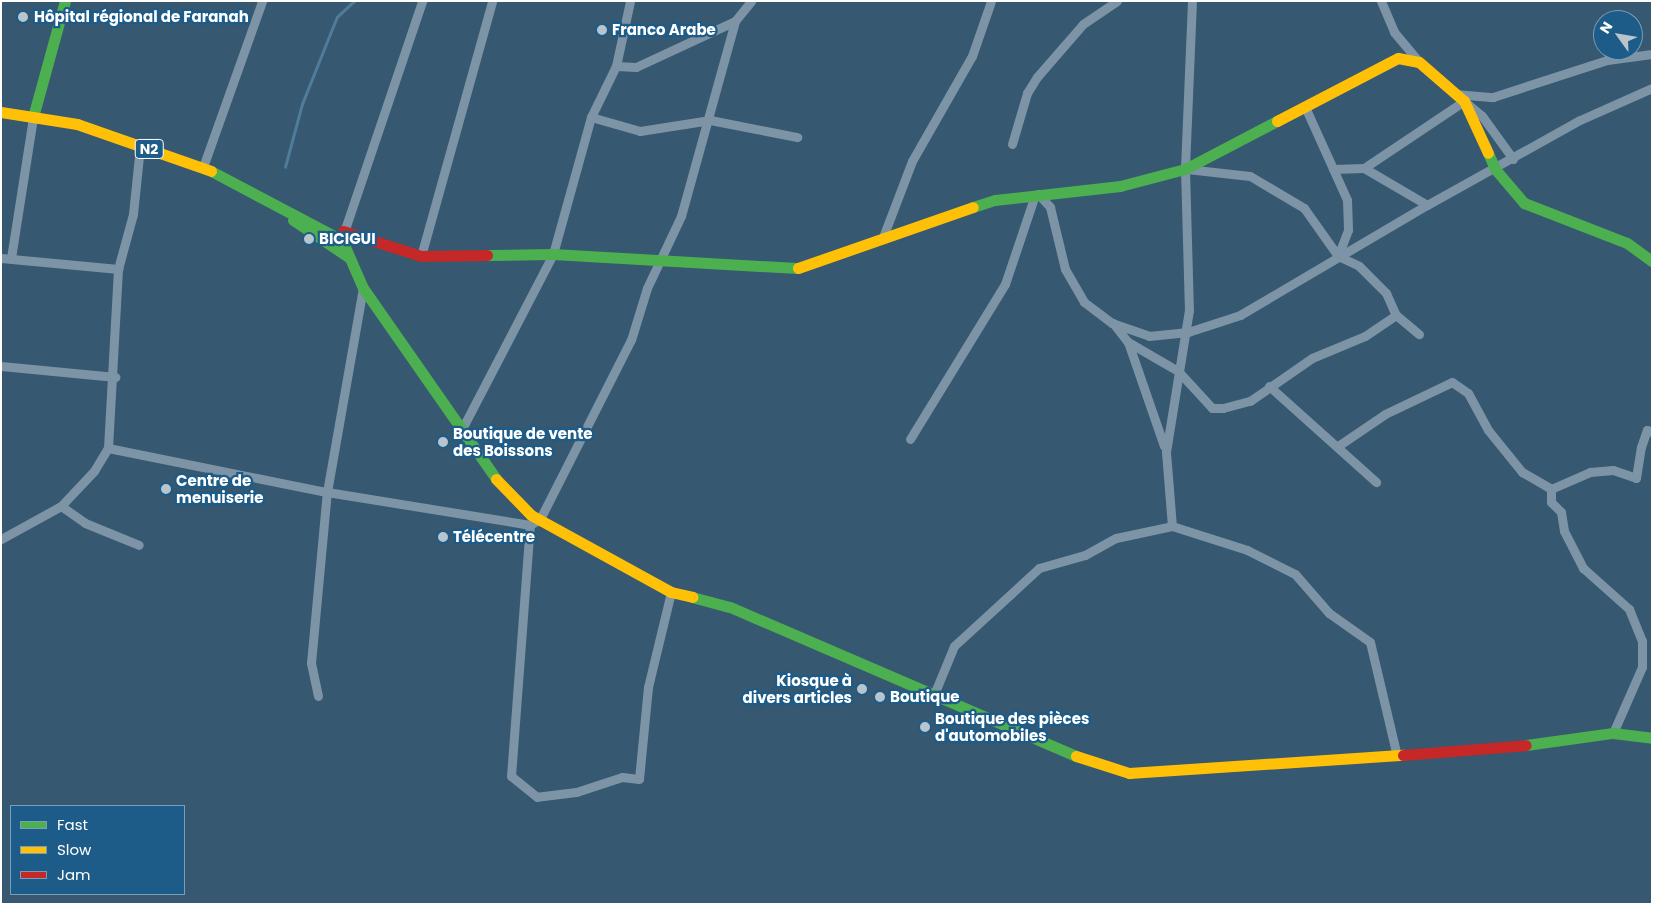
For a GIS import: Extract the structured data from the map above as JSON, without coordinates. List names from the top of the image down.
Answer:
{
  "streets": {
    "main road": ["N2"]
  },
  "places": [
    "Hôpital régional de Faranah",
    "Franco Arabe",
    "BICIGUI",
    "Boutique de vente des Boissons",
    "Centre de menuiserie",
    "Télécentre",
    "Kiosque à divers articles",
    "Boutique",
    "Boutique des pièces d'automobiles"
  ],
  "legend": ["Fast", "Slow", "Jam"],
  "north": "top left"
}
